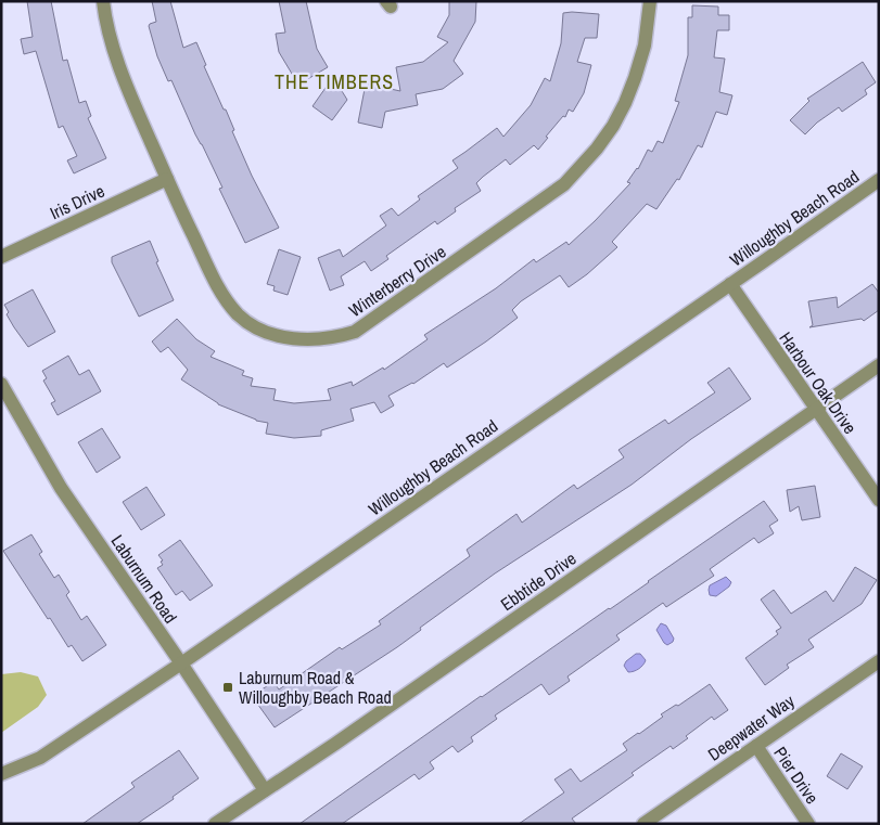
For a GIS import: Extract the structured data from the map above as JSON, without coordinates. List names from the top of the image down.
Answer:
{
  "streets": {
    "street": [
      "Iris Drive",
      "Willoughby Beach Road",
      "Winterberry Drive",
      "Harbour Oak Drive",
      "Laburnum Road",
      "Ebbtide Drive",
      "Deepwater Way",
      "Pier Drive"
    ]
  },
  "crossings": [
    ["Iris Drive", "Winterberry Drive"],
    ["Willoughby Beach Road", "Harbour Oak Drive"],
    ["Willoughby Beach Road", "Laburnum Road"],
    ["Harbour Oak Drive", "Ebbtide Drive"],
    ["Laburnum Road", "Ebbtide Drive"],
    ["Deepwater Way", "Pier Drive"]
  ],
  "districts": ["THE TIMBERS"],
  "places": {
    "transit": ["Laburnum Road & Willoughby Beach Road"]
  }
}
